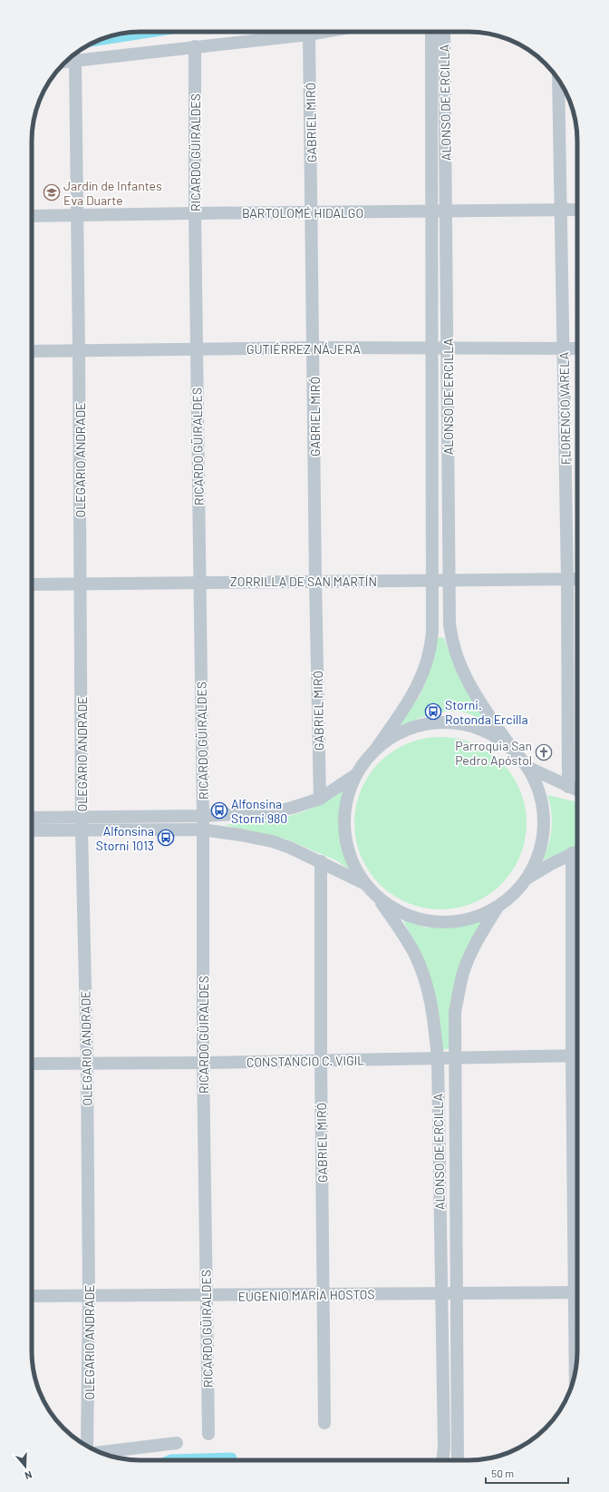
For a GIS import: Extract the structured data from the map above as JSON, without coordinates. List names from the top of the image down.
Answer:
{
  "streets": {
    "street": [
      "ALONSO DE ERCILLA",
      "GABRIEL MIRÓ",
      "RICARDO GÜIRALDES",
      "BARTOLOMÉ HIDALGO",
      "GUTIÉRREZ NÁJERA",
      "FLORENCIO VARELA",
      "OLEGARIO ANDRADE",
      "ZORRILLA DE SAN MARTÍN",
      "CONSTANCIO C. VIGIL",
      "EUGENIO MARÍA HOSTOS"
    ]
  },
  "crossings": [
    ["ALONSO DE ERCILLA", "BARTOLOMÉ HIDALGO"],
    ["ALONSO DE ERCILLA", "GUTIÉRREZ NÁJERA"],
    ["ALONSO DE ERCILLA", "ZORRILLA DE SAN MARTÍN"],
    ["ALONSO DE ERCILLA", "CONSTANCIO C. VIGIL"],
    ["ALONSO DE ERCILLA", "EUGENIO MARÍA HOSTOS"],
    ["GABRIEL MIRÓ", "BARTOLOMÉ HIDALGO"],
    ["GABRIEL MIRÓ", "GUTIÉRREZ NÁJERA"],
    ["GABRIEL MIRÓ", "ZORRILLA DE SAN MARTÍN"],
    ["GABRIEL MIRÓ", "CONSTANCIO C. VIGIL"],
    ["GABRIEL MIRÓ", "EUGENIO MARÍA HOSTOS"],
    ["RICARDO GÜIRALDES", "BARTOLOMÉ HIDALGO"],
    ["RICARDO GÜIRALDES", "GUTIÉRREZ NÁJERA"],
    ["RICARDO GÜIRALDES", "ZORRILLA DE SAN MARTÍN"],
    ["RICARDO GÜIRALDES", "CONSTANCIO C. VIGIL"],
    ["RICARDO GÜIRALDES", "EUGENIO MARÍA HOSTOS"],
    ["BARTOLOMÉ HIDALGO", "FLORENCIO VARELA"],
    ["BARTOLOMÉ HIDALGO", "OLEGARIO ANDRADE"],
    ["GUTIÉRREZ NÁJERA", "FLORENCIO VARELA"],
    ["GUTIÉRREZ NÁJERA", "OLEGARIO ANDRADE"],
    ["FLORENCIO VARELA", "ZORRILLA DE SAN MARTÍN"],
    ["OLEGARIO ANDRADE", "ZORRILLA DE SAN MARTÍN"],
    ["OLEGARIO ANDRADE", "CONSTANCIO C. VIGIL"],
    ["OLEGARIO ANDRADE", "EUGENIO MARÍA HOSTOS"]
  ],
  "places": {
    "school or university": ["Jardín de Infantes Eva Duarte"],
    "bus stop": ["Storni. Rotonda Ercilla", "Alfonsina Storni 980", "Alfonsina Storni 1013"],
    "church": ["Parroquia San Pedro Apóstol"]
  },
  "scale_bar": "50 m",
  "north": "bottom"
}
